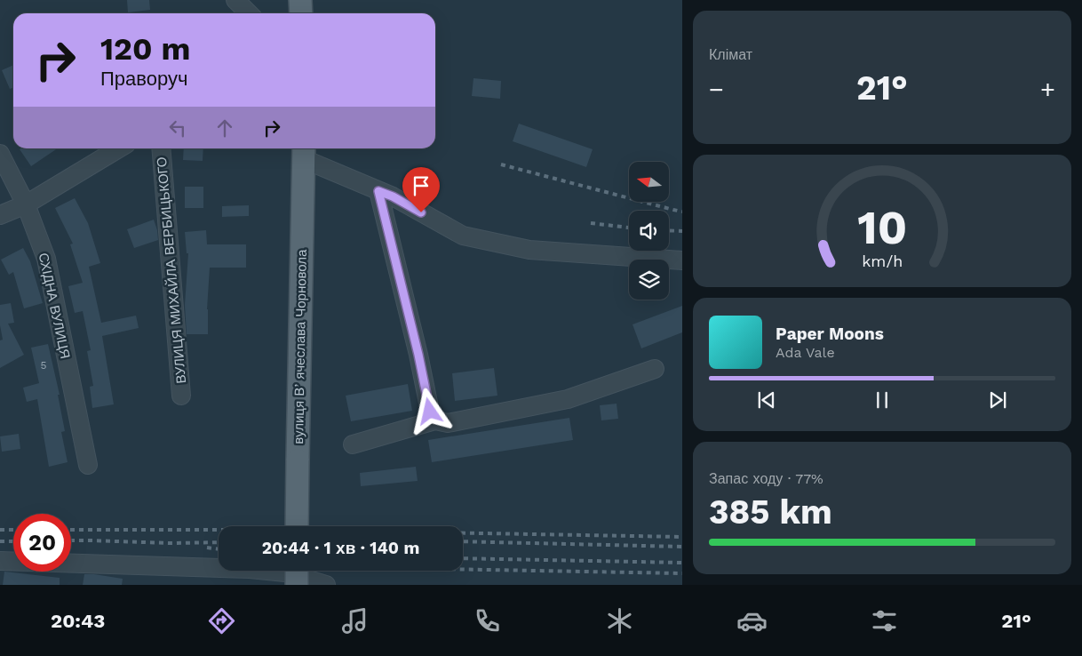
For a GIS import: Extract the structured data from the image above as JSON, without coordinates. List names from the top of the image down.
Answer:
{
  "streets": {
    "main road": ["вулиця Вʼячеслава Чорновола"],
    "street": ["ВУЛИЦЯ МИХАЙЛА ВЕРБИЦЬКОГО", "СХІДНА ВУЛИЦЯ"]
  },
  "house_numbers": ["5"],
  "north": "left",
  "page": {
    "tile": [
      "Клімат",
      ["Запас ходу · 77%", "385 km"]
    ],
    "turn": ["120 m", "Праворуч"],
    "heat": ["−", "21°", "+"],
    "song": ["Paper Moons", "Ada Vale"],
    "limit": "20",
    "trip": "20:44 · 1 хв · 140 m",
    "tabs": ["20:43", "21°"],
    "gauge": ["10", "km/h"]
  }
}
